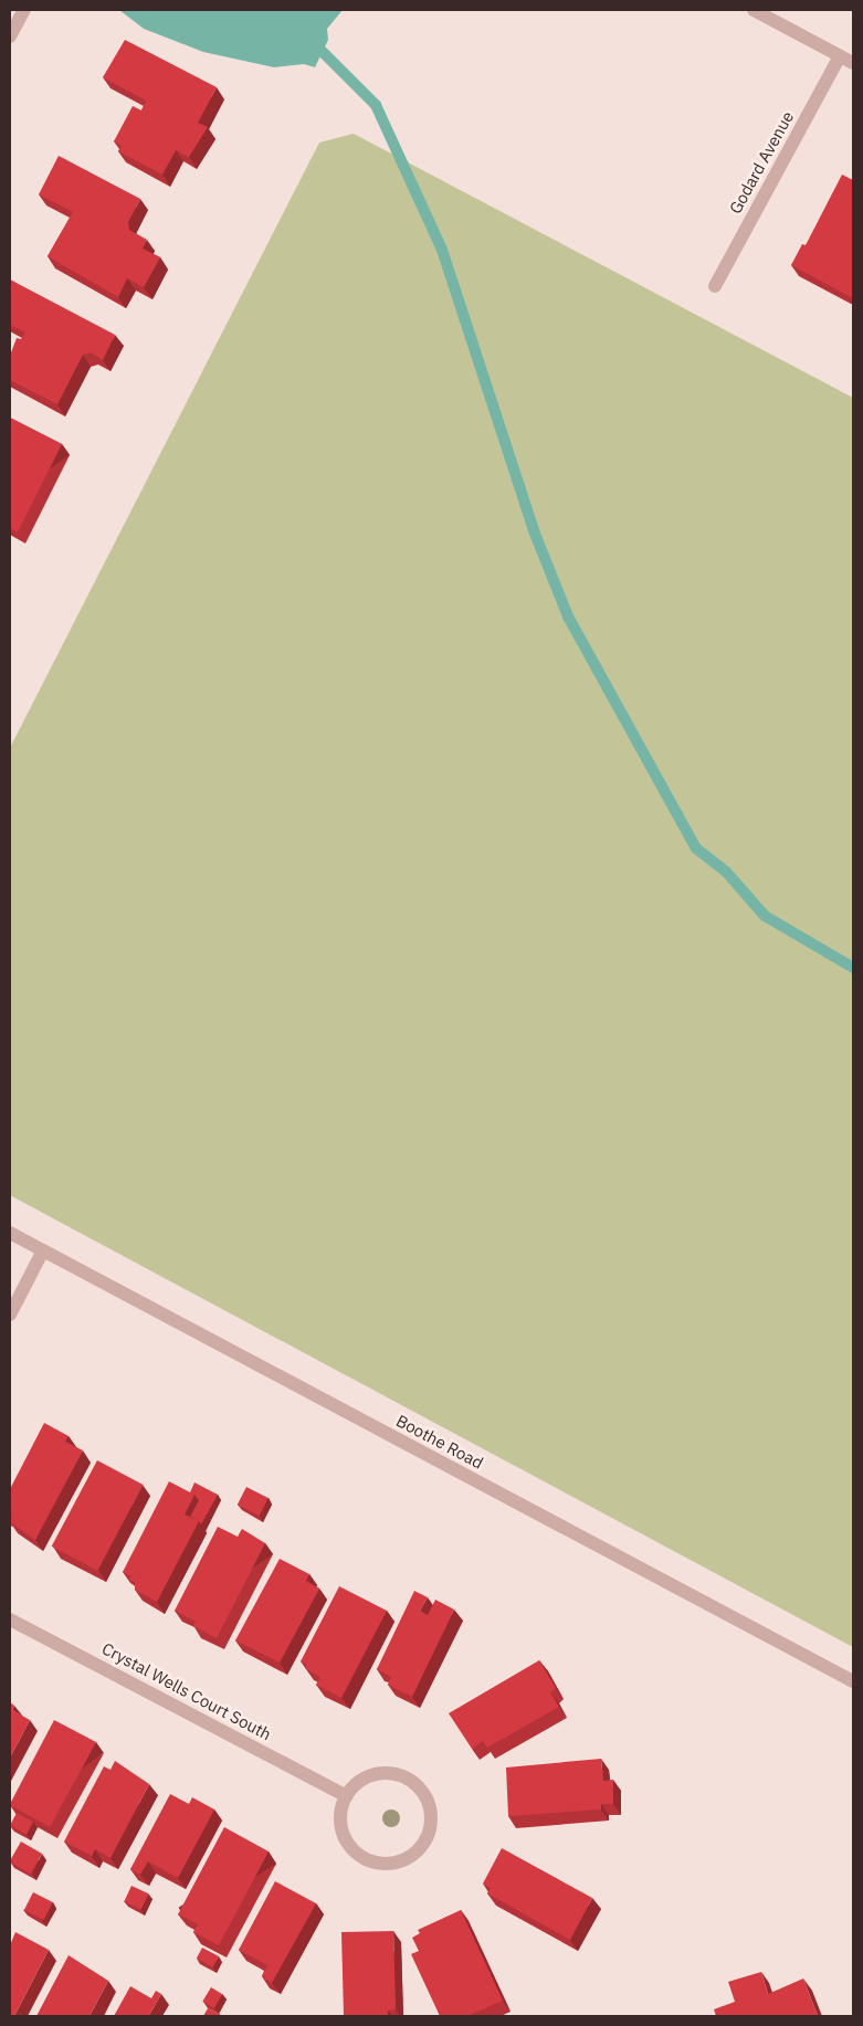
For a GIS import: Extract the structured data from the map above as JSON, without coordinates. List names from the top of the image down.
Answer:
{
  "streets": {
    "street": ["Godard Avenue", "Boothe Road", "Crystal Wells Court South"]
  }
}
